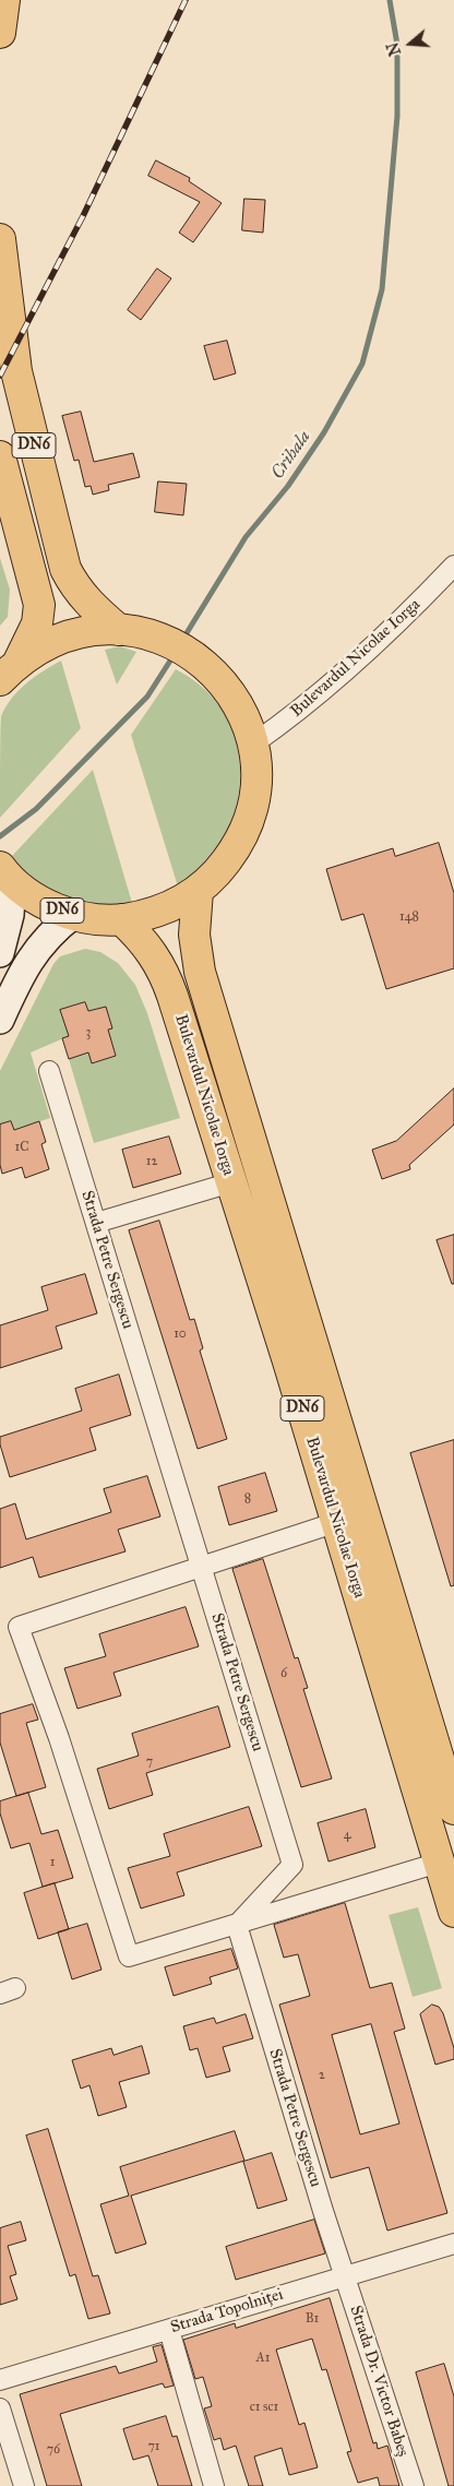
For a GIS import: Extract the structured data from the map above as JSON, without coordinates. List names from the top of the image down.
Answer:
{
  "streets": {
    "main road": ["DN6", "Bulevardul Nicolae Iorga"],
    "street": ["Strada Petre Sergescu", "Strada Topolniței", "Strada Dr. Victor Babeș"]
  },
  "crossings": [
    ["DN6", "Bulevardul Nicolae Iorga"],
    ["Strada Petre Sergescu", "Strada Topolniței"],
    ["Strada Petre Sergescu", "Strada Dr. Victor Babeș"],
    ["Strada Topolniței", "Strada Dr. Victor Babeș"]
  ],
  "water": ["Crihala"],
  "house_numbers": [
    "148",
    "3",
    "1C",
    "12",
    "10",
    "8",
    "6",
    "7",
    "4",
    "1",
    "2",
    "B1",
    "A1",
    "c1 sc1",
    "71",
    "76"
  ],
  "north": "left"
}
